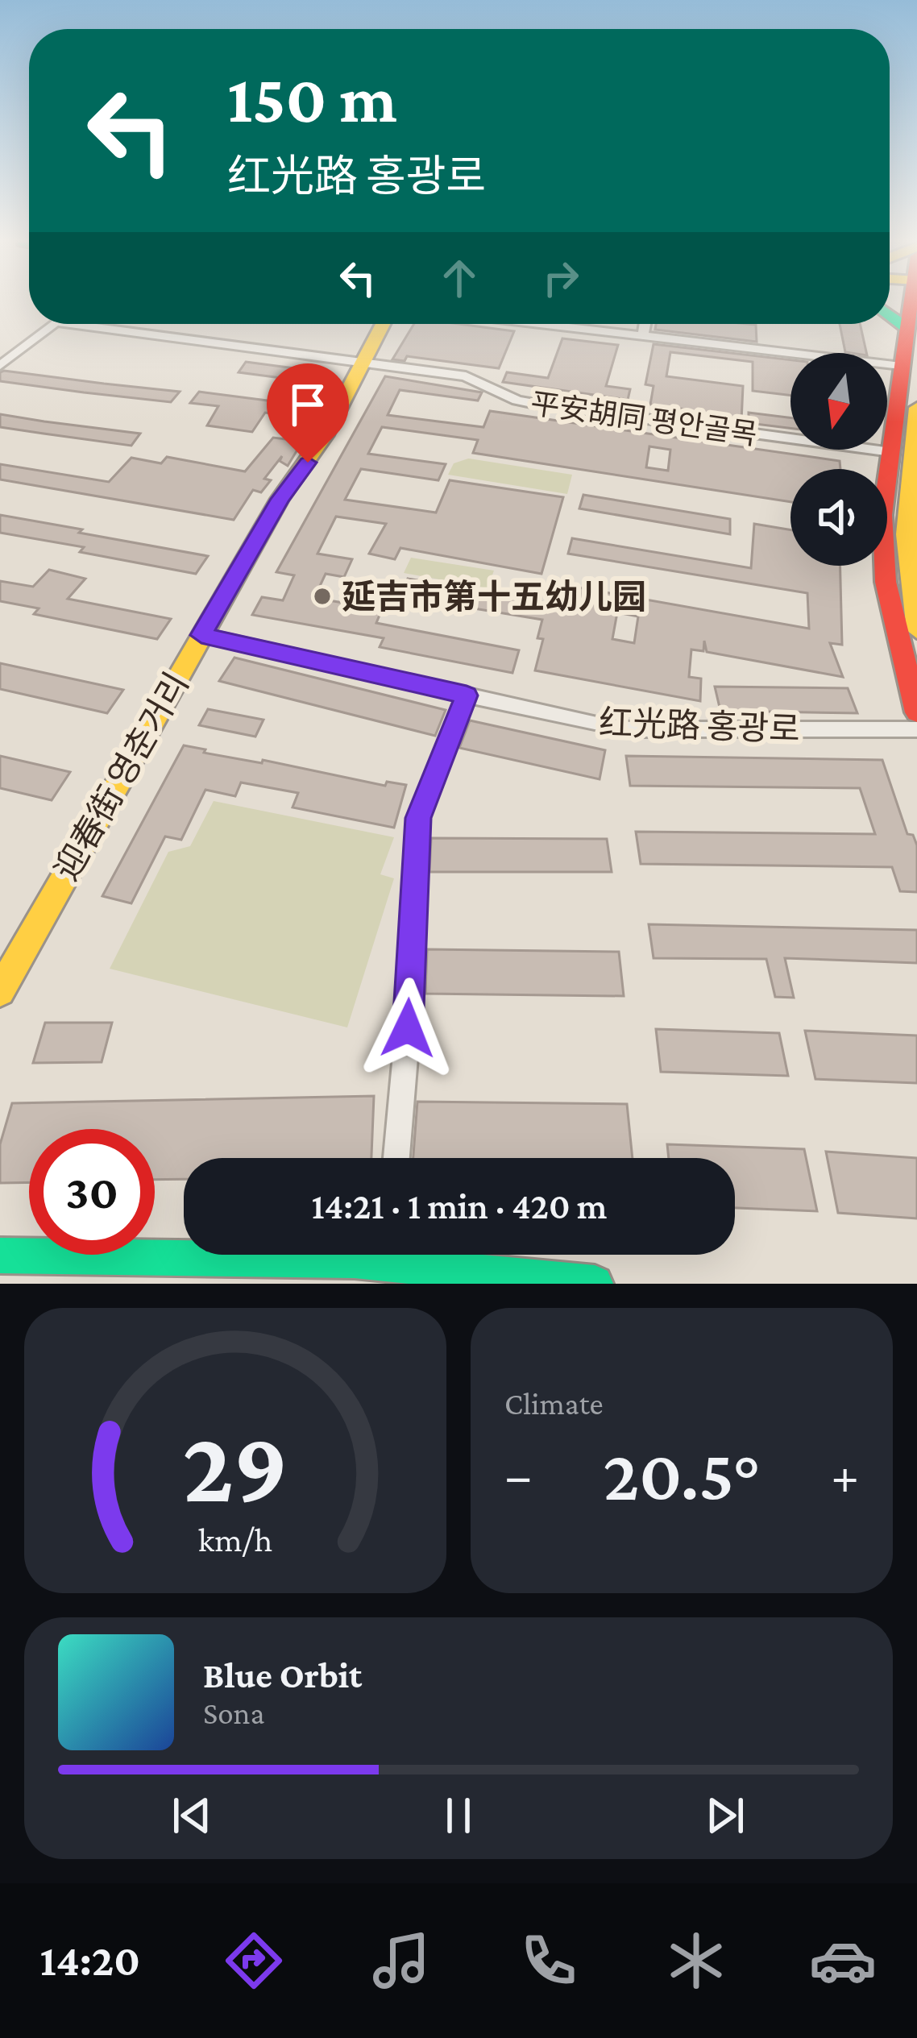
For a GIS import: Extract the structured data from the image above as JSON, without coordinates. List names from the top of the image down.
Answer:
{
  "streets": {
    "main road": ["迎春街 영춘거리"],
    "street": ["平安胡同 평안골목", "红光路 홍광로"]
  },
  "crossings": [
    ["平安胡同 평안골목", "迎春街 영춘거리"],
    ["红光路 홍광로", "迎春街 영춘거리"]
  ],
  "places": ["延吉市第十五幼儿园"],
  "north": "bottom",
  "page": {
    "turn": ["150 m", "红光路 홍광로"],
    "limit": "30",
    "trip": "14:21 · 1 min · 420 m",
    "tile": "Climate",
    "heat": ["−", "20.5°", "+"],
    "song": ["Blue Orbit", "Sona"],
    "tabs": "14:20",
    "gauge": ["29", "km/h"]
  }
}
